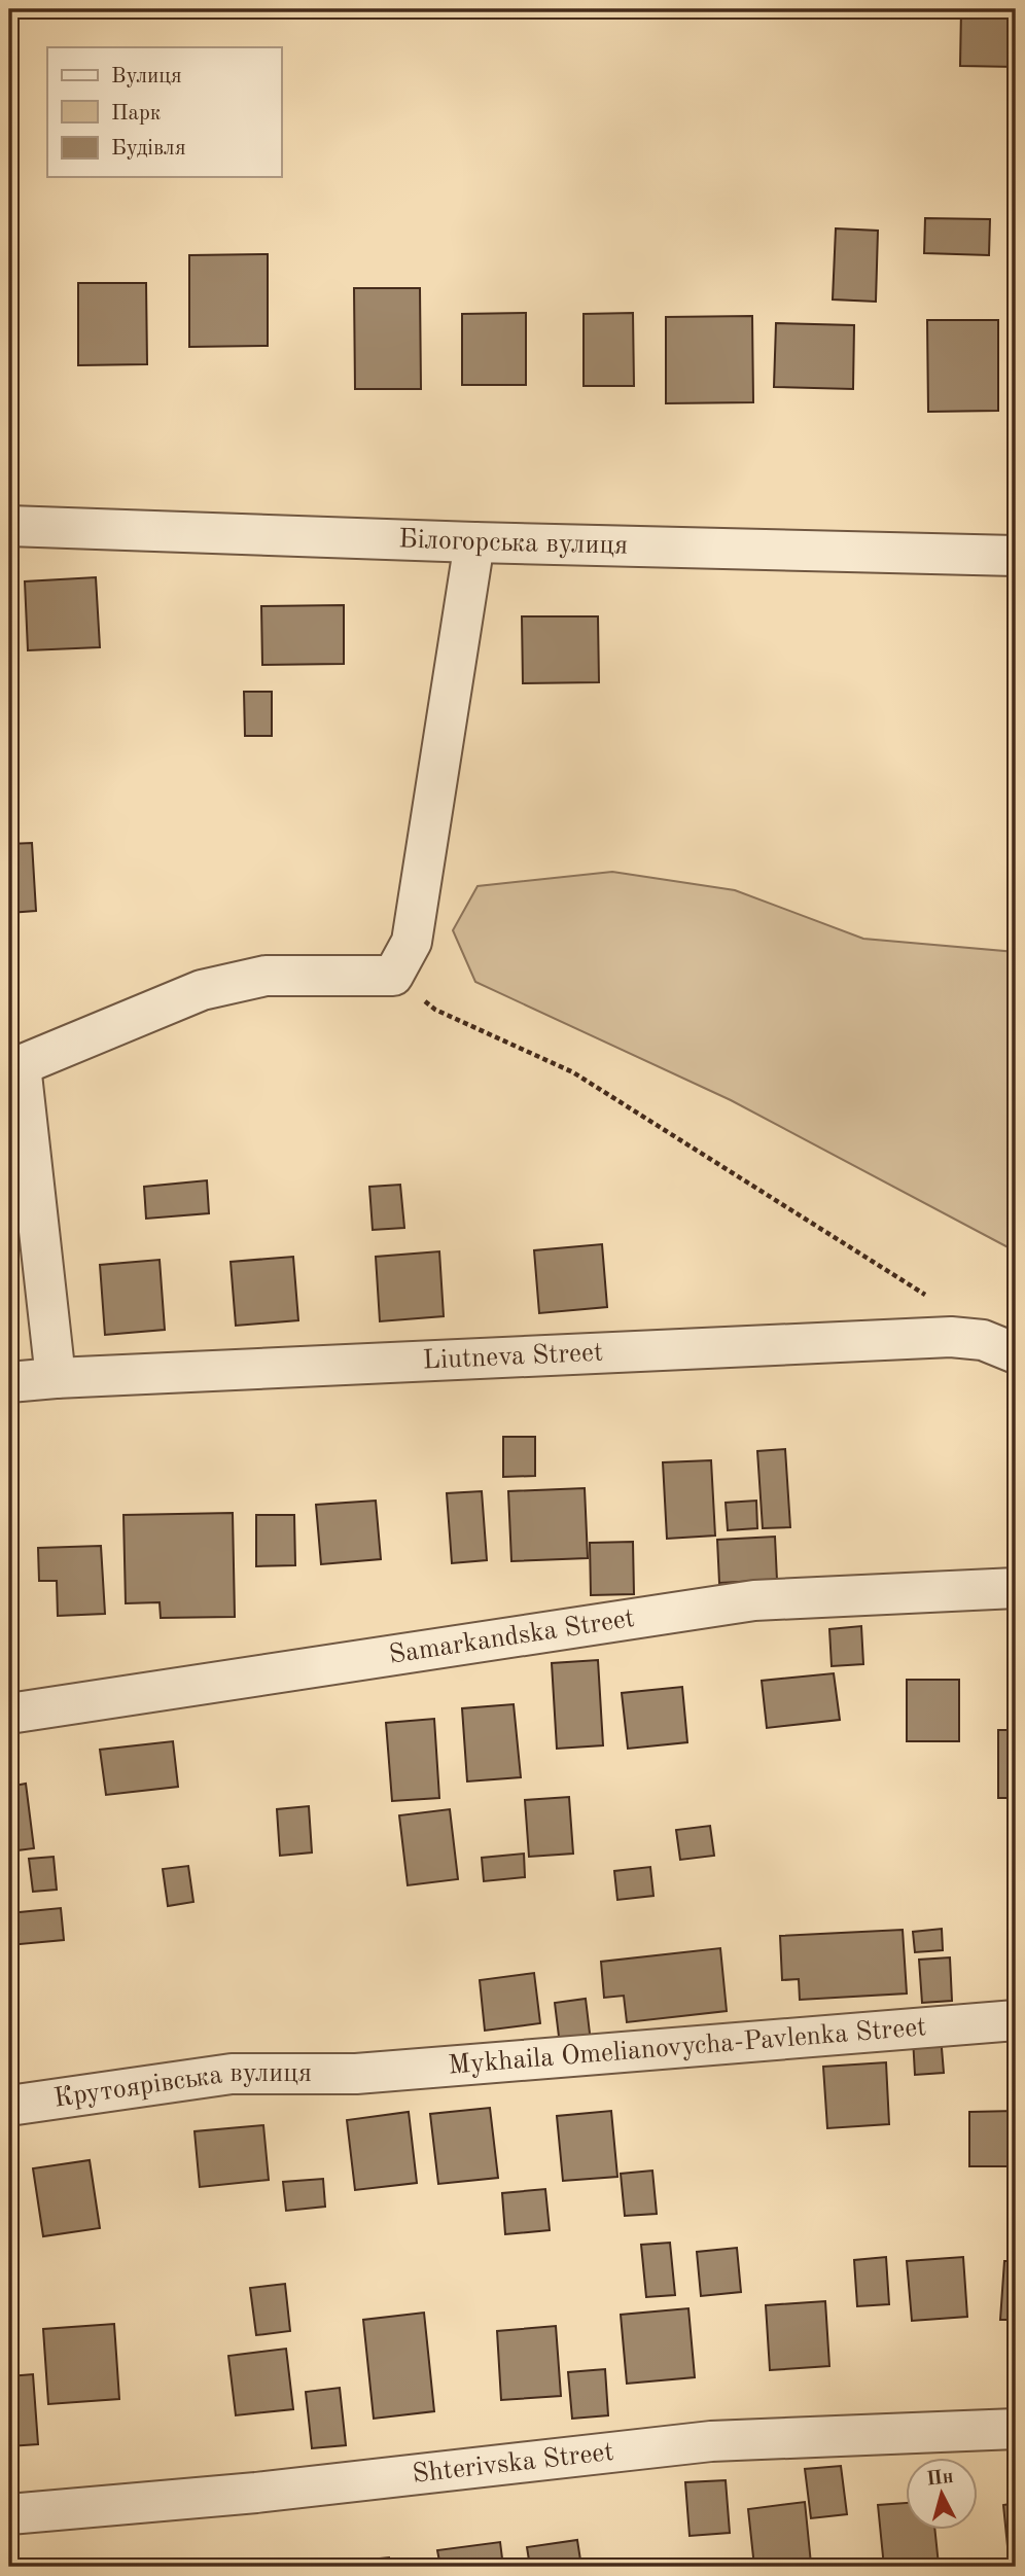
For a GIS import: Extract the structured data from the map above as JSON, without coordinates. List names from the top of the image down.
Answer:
{
  "streets": {
    "street": [
      "Білогорська вулиця",
      "Liutneva Street",
      "Samarkandska Street",
      "Mykhaila Omelianovycha-Pavlenka Street",
      "Крутоярівська вулиця",
      "Shterivska Street"
    ]
  },
  "crossings": [
    ["Mykhaila Omelianovycha-Pavlenka Street", "Крутоярівська вулиця"]
  ],
  "legend": ["Вулиця", "Парк", "Будівля"],
  "north": "top"
}
